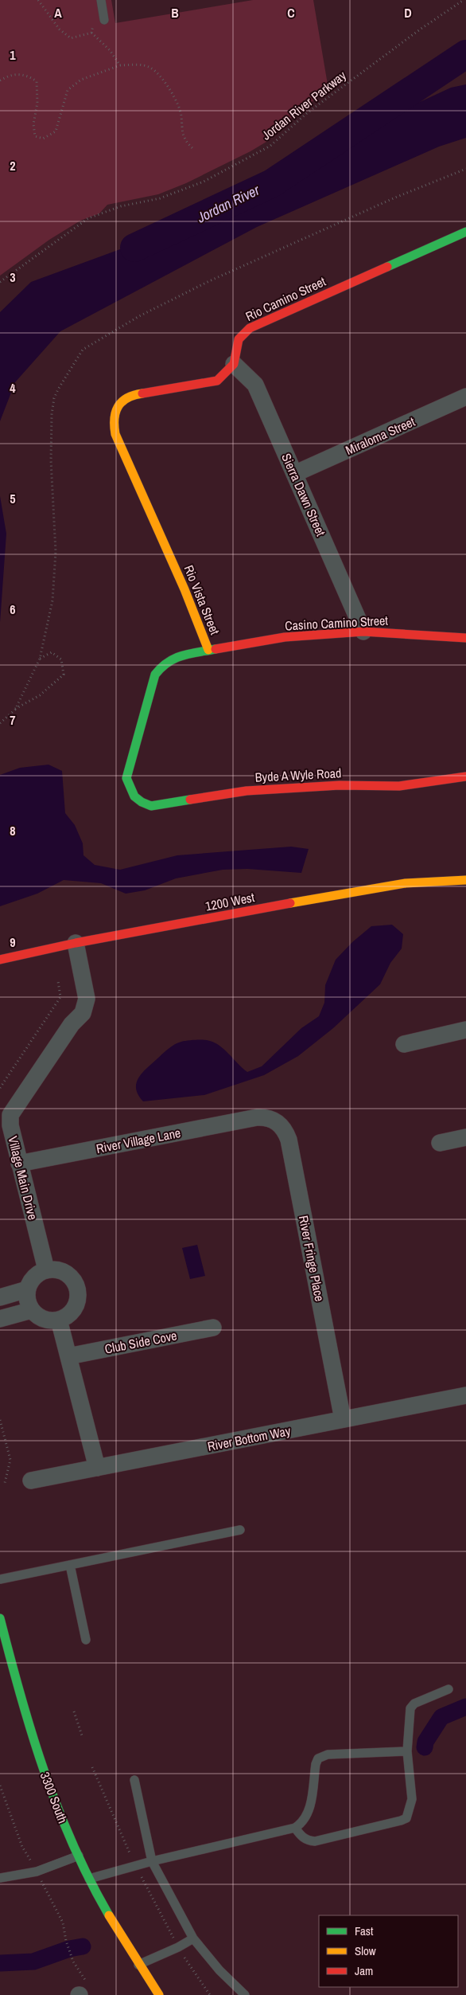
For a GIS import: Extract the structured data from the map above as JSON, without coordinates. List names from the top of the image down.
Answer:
{
  "streets": {
    "street": [
      "Rio Camino Street",
      "Miraloma Street",
      "Sierra Dawn Street",
      "Rio Vista Street",
      "Casino Camino Street",
      "Byde A Wyle Road",
      "1200 West",
      "River Village Lane",
      "Village Main Drive",
      "River Fringe Place",
      "Club Side Cove",
      "River Bottom Way",
      "3300 South"
    ],
    "path": ["Jordan River Parkway"]
  },
  "crossings": [
    ["Rio Camino Street", "Sierra Dawn Street"],
    ["Rio Camino Street", "Rio Vista Street"],
    ["Miraloma Street", "Sierra Dawn Street"],
    ["Sierra Dawn Street", "Rio Vista Street"],
    ["Sierra Dawn Street", "Casino Camino Street"],
    ["Rio Vista Street", "Casino Camino Street"],
    ["Rio Vista Street", "Byde A Wyle Road"],
    ["1200 West", "Village Main Drive"],
    ["River Village Lane", "Village Main Drive"],
    ["River Village Lane", "River Fringe Place"],
    ["River Fringe Place", "River Bottom Way"]
  ],
  "water": ["Jordan River"],
  "legend": ["Fast", "Slow", "Jam"],
  "grid": {
    "columns": [
      "A",
      "B",
      "C",
      "D"
    ],
    "rows": [
      "1",
      "2",
      "3",
      "4",
      "5",
      "6",
      "7",
      "8",
      "9"
    ]
  }
}
